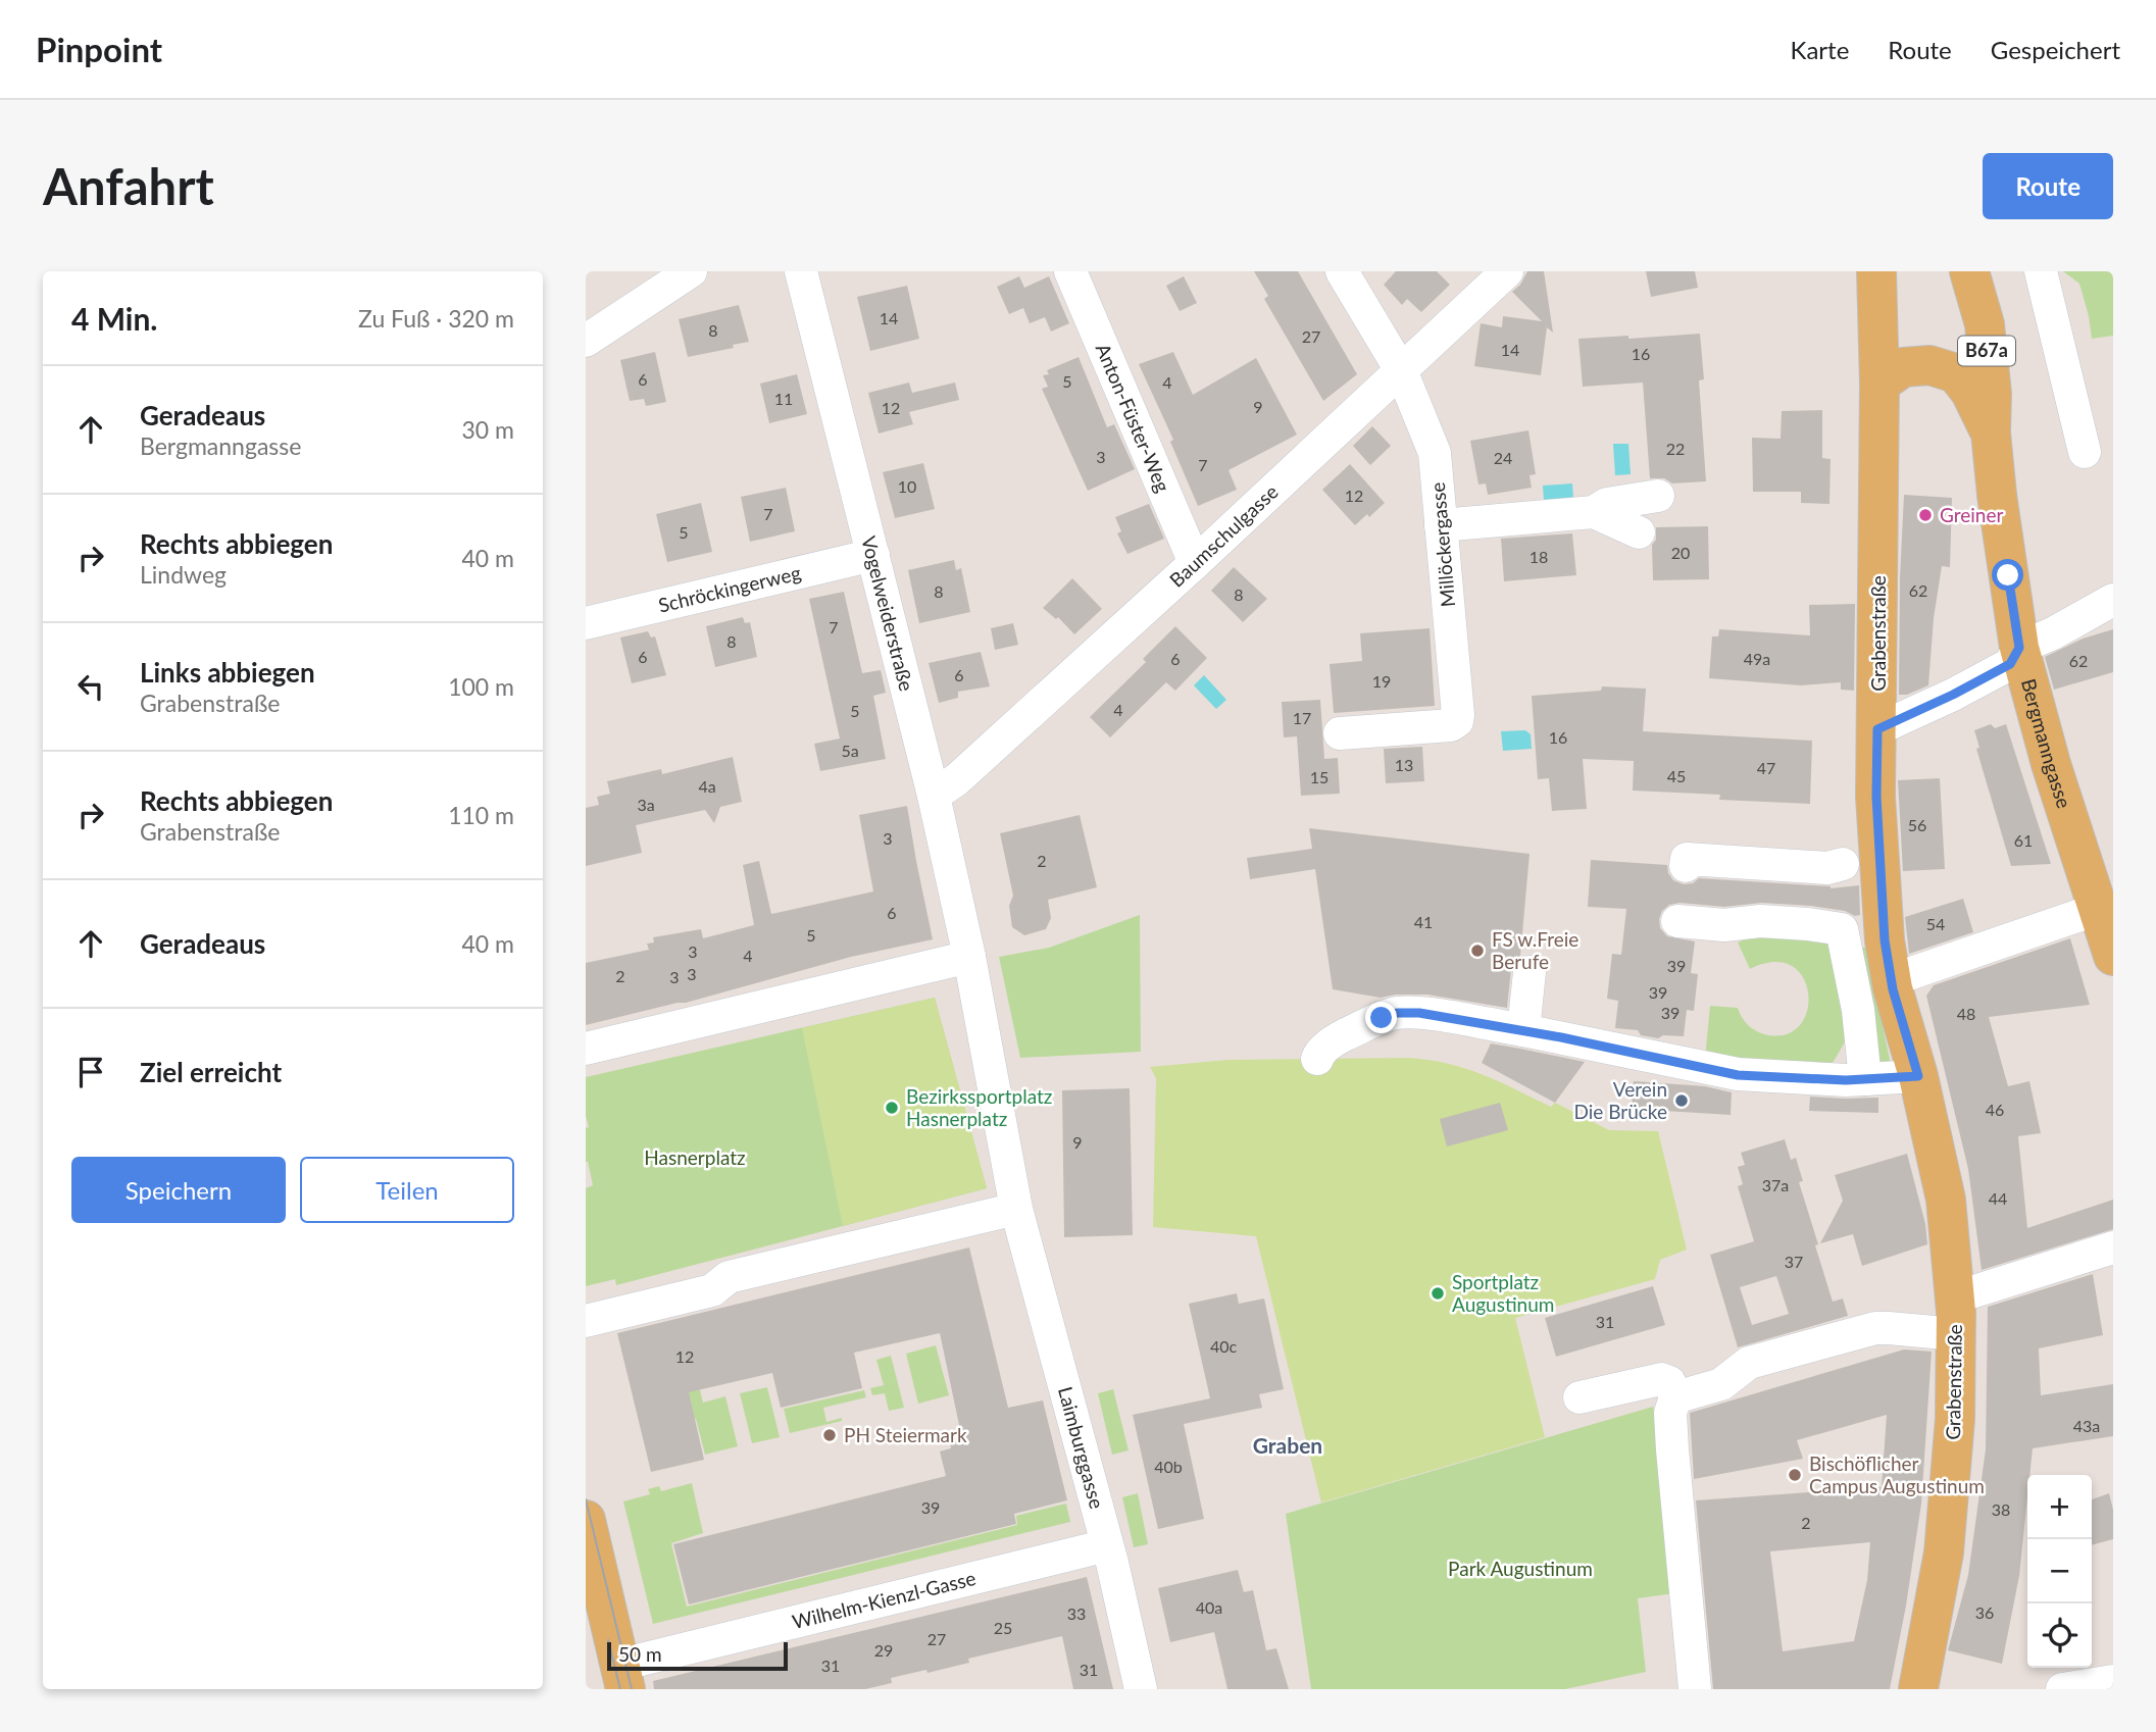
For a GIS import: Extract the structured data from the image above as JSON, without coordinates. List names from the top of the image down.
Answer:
{
  "streets": {
    "main road": ["B67a", "Grabenstraße", "Bergmanngasse"],
    "street": [
      "Anton-Füster-Weg",
      "Baumschulgasse",
      "Millöckergasse",
      "Schröckingerweg",
      "Vogelweiderstraße",
      "Laimburggasse",
      "Wilhelm-Kienzl-Gasse"
    ]
  },
  "crossings": [
    ["Anton-Füster-Weg", "Baumschulgasse"],
    ["Baumschulgasse", "Millöckergasse"],
    ["Baumschulgasse", "Vogelweiderstraße"],
    ["Schröckingerweg", "Vogelweiderstraße"],
    ["Laimburggasse", "Wilhelm-Kienzl-Gasse"]
  ],
  "districts": ["Graben"],
  "parks": ["Hasnerplatz", "Park Augustinum"],
  "places": [
    "Greiner",
    "FS w.Freie Berufe",
    "Verein Die Brücke",
    "Bezirkssportplatz Hasnerplatz",
    "Sportplatz Augustinum",
    "PH Steiermark",
    "Bischöflicher Campus Augustinum"
  ],
  "house_numbers": [
    "14",
    "8",
    "27",
    "14",
    "16",
    "6",
    "5",
    "4",
    "11",
    "9",
    "12",
    "22",
    "3",
    "24",
    "7",
    "10",
    "12",
    "7",
    "5",
    "20",
    "18",
    "62",
    "8",
    "8",
    "7",
    "8",
    "6",
    "6",
    "49a",
    "62",
    "6",
    "19",
    "4",
    "5",
    "17",
    "16",
    "5a",
    "13",
    "47",
    "45",
    "15",
    "4a",
    "3a",
    "56",
    "3",
    "61",
    "2",
    "6",
    "41",
    "54",
    "5",
    "3",
    "4",
    "39",
    "3",
    "2",
    "3",
    "39",
    "39",
    "48",
    "46",
    "9",
    "37a",
    "44",
    "37",
    "31",
    "40c",
    "12",
    "43a",
    "40b",
    "39",
    "38",
    "2",
    "40a",
    "36",
    "33",
    "25",
    "27",
    "29",
    "31",
    "31"
  ],
  "scale_bar": "50 m",
  "page": {
    "header": "Pinpoint",
    "nav": ["Karte", "Route", "Gespeichert"],
    "buttons": [
      "Route",
      ["Speichern", "Teilen"]
    ],
    "title": "Anfahrt",
    "heading": ["4 Min.", "Zu Fuß · 320 m"],
    "list": [
      ["Geradeaus", "Bergmanngasse", "30 m"],
      ["Rechts abbiegen", "Lindweg", "40 m"],
      ["Links abbiegen", "Grabenstraße", "100 m"],
      ["Rechts abbiegen", "Grabenstraße", "110 m"],
      ["Geradeaus", "40 m"],
      "Ziel erreicht"
    ],
    "map_buttons": ["+", "−"],
    "scale": "50 m"
  }
}
